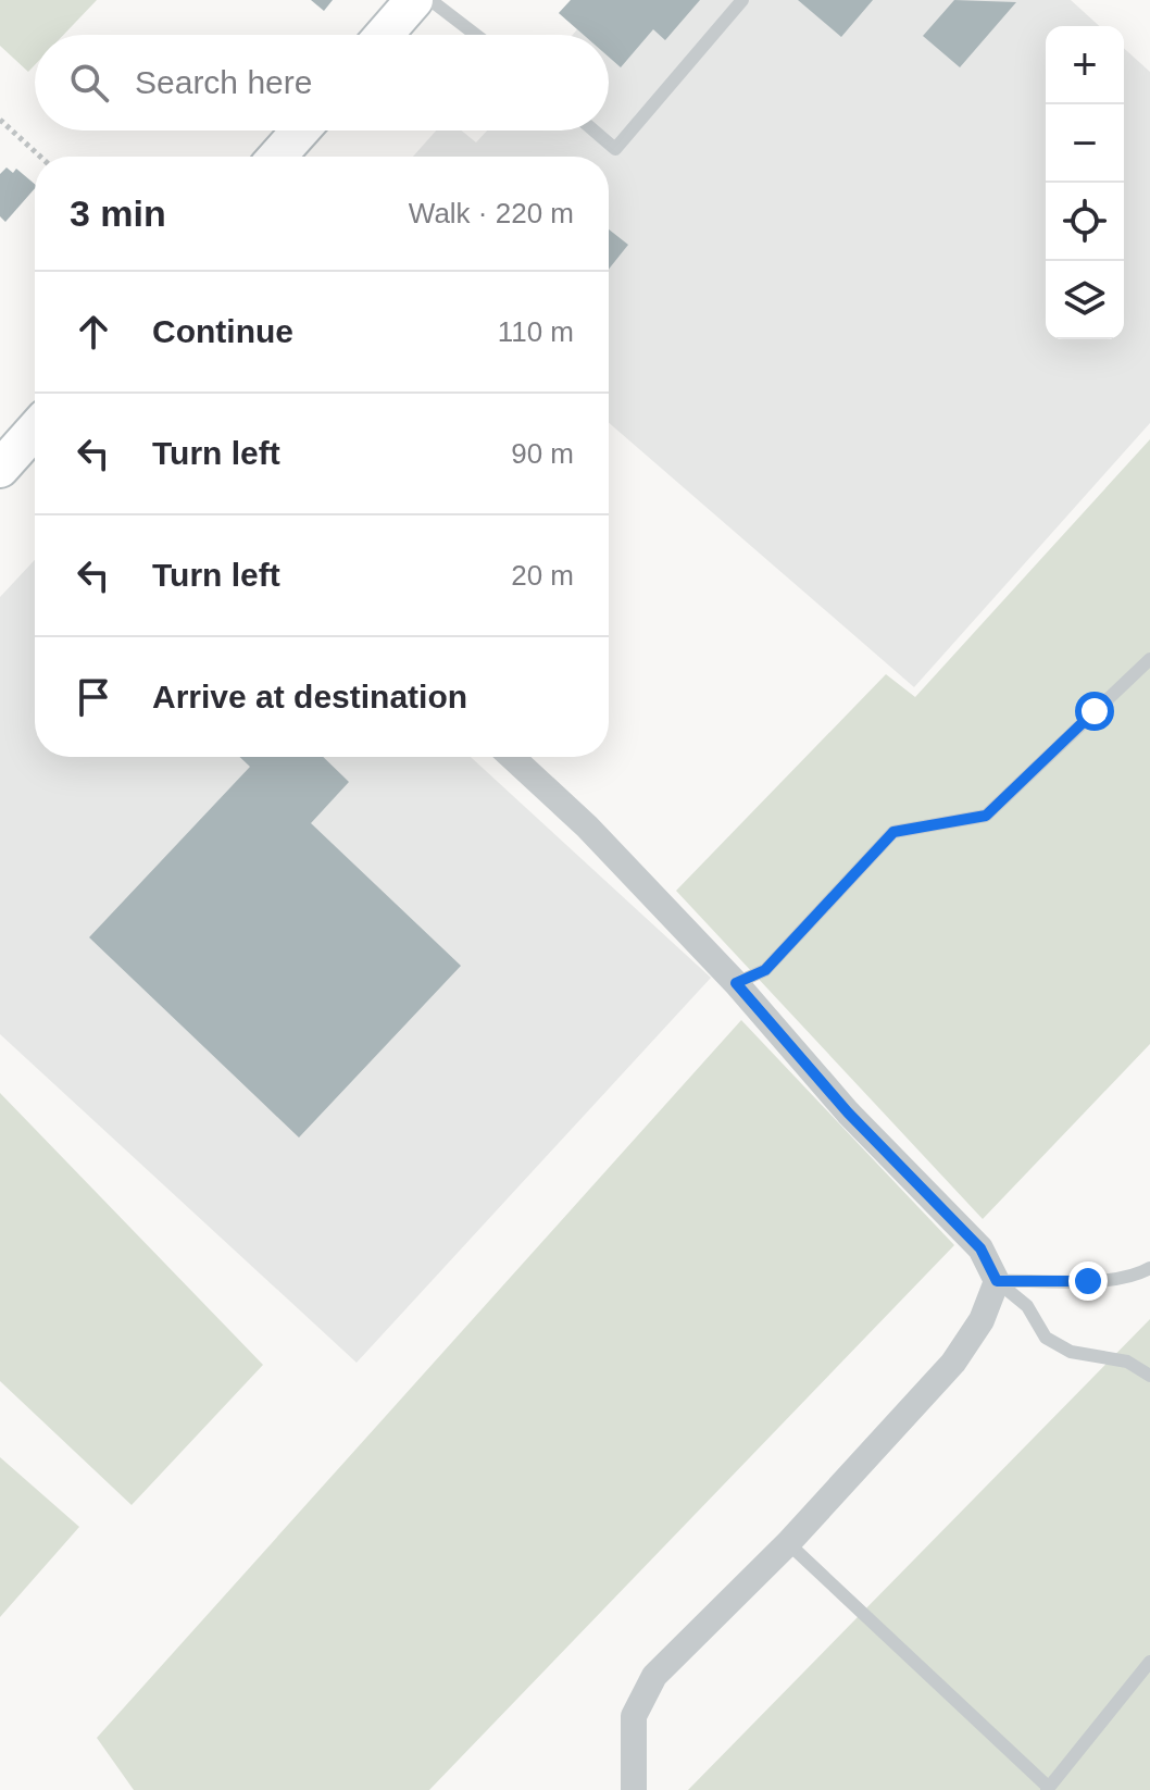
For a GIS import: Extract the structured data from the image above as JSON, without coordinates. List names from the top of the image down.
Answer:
{
  "page": {
    "map_buttons": ["+", "−"],
    "search": "Search here",
    "heading": ["3 min", "Walk · 220 m"],
    "list": [
      ["Continue", "110 m"],
      ["Turn left", "90 m"],
      ["Turn left", "20 m"],
      "Arrive at destination"
    ]
  }
}
